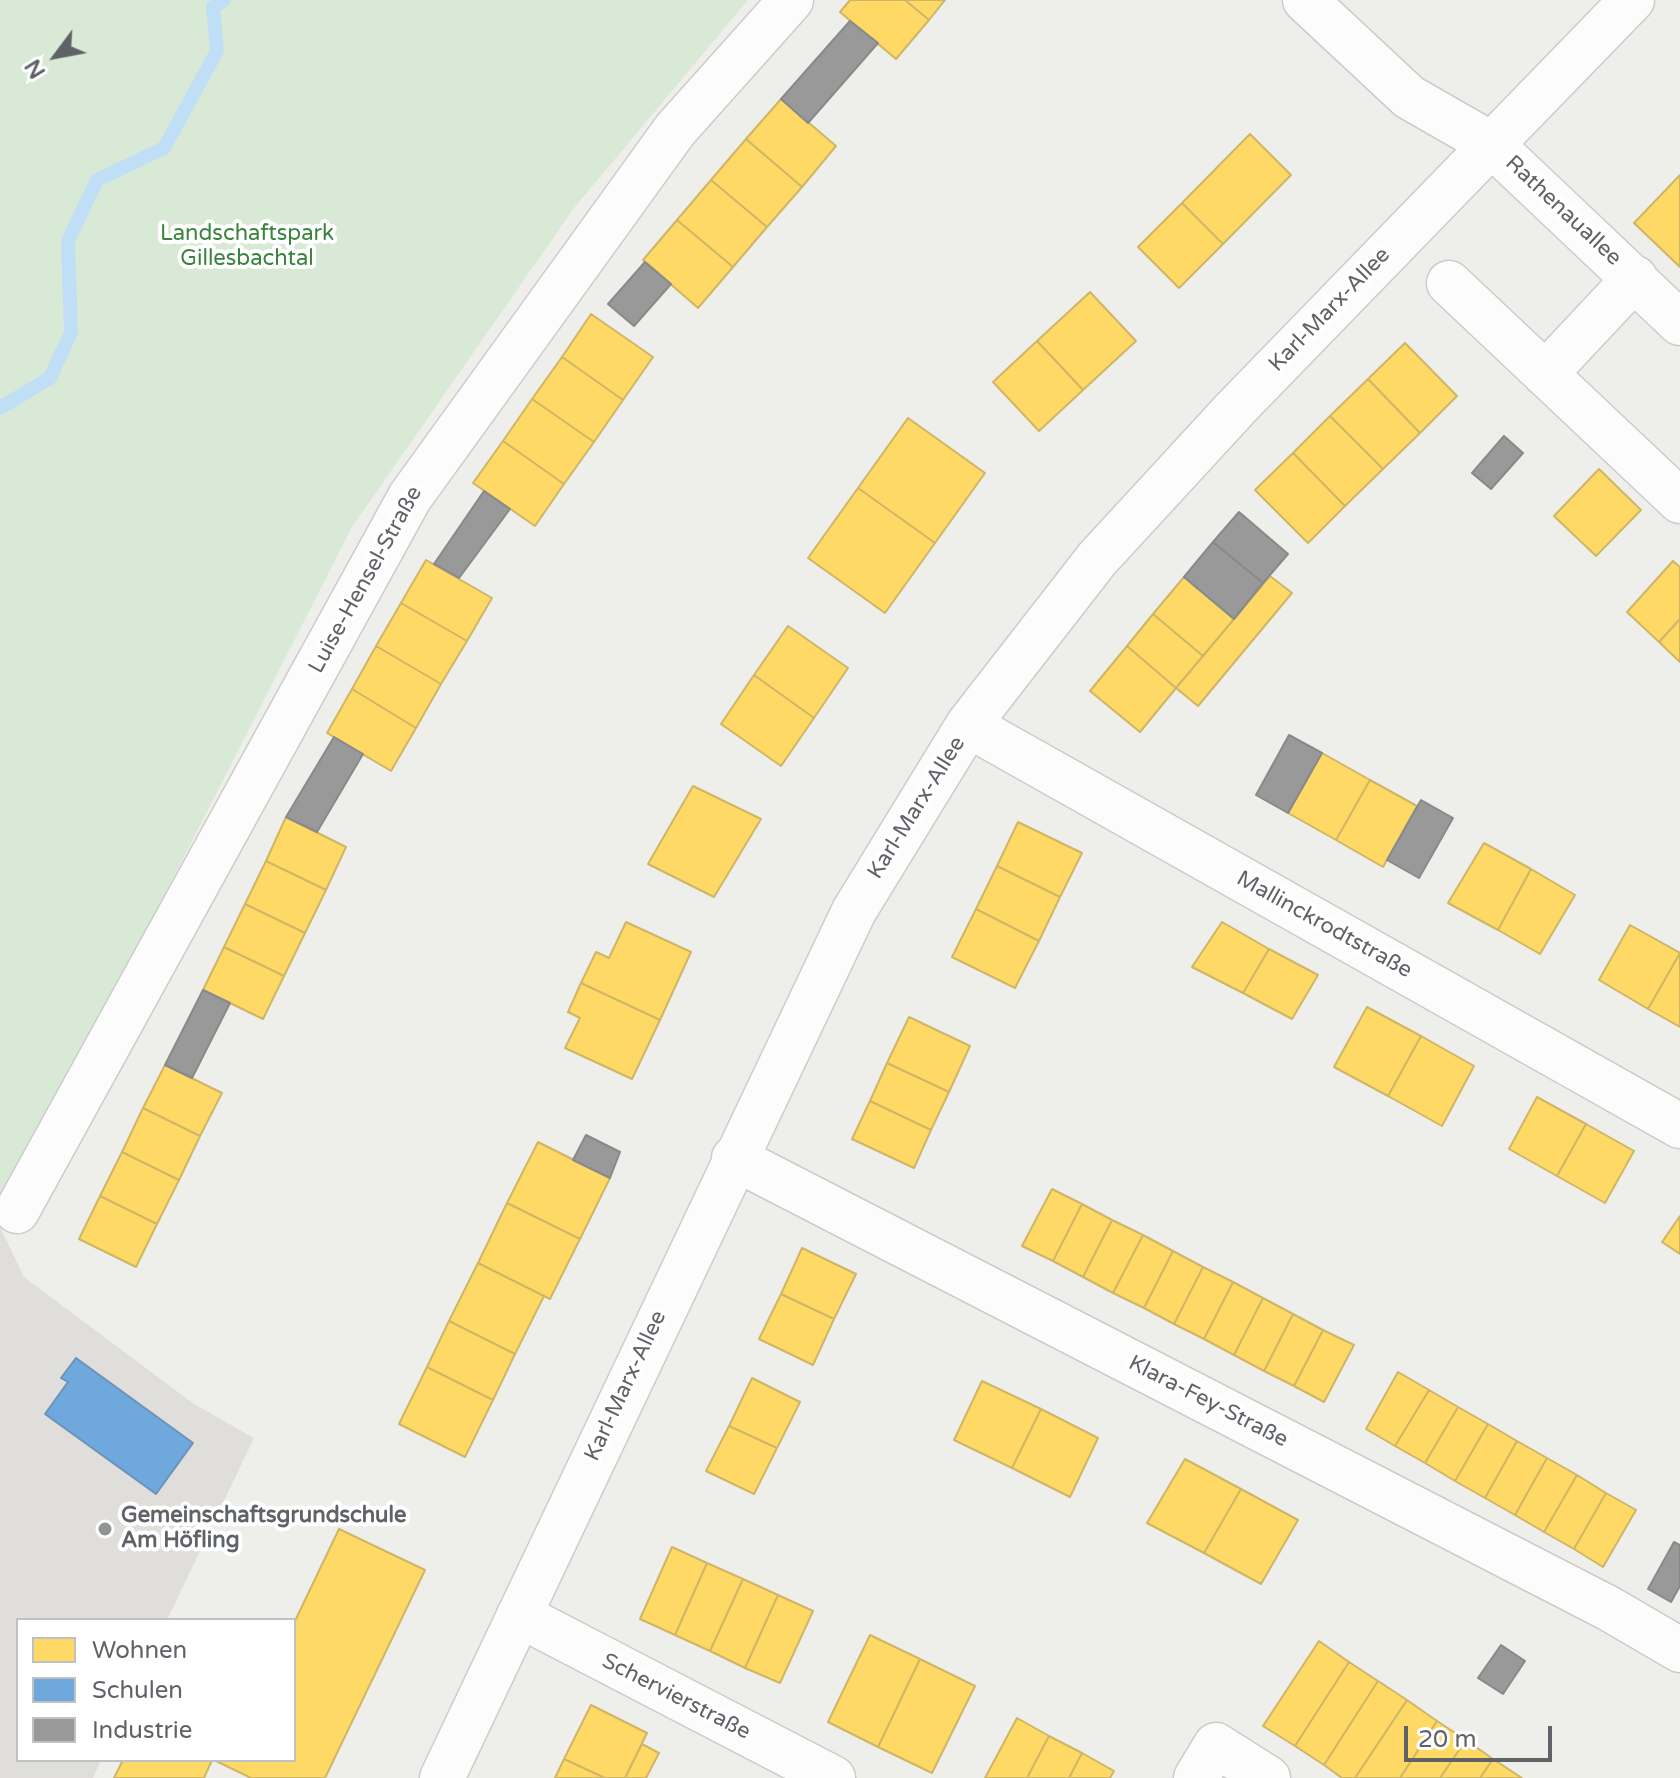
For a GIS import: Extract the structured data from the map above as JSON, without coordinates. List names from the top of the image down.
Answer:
{
  "streets": {
    "street": [
      "Rathenauallee",
      "Karl-Marx-Allee",
      "Luise-Hensel-Straße",
      "Mallinckrodtstraße",
      "Klara-Fey-Straße",
      "Schervierstraße"
    ]
  },
  "crossings": [
    ["Rathenauallee", "Karl-Marx-Allee"],
    ["Karl-Marx-Allee", "Mallinckrodtstraße"],
    ["Karl-Marx-Allee", "Klara-Fey-Straße"],
    ["Karl-Marx-Allee", "Schervierstraße"]
  ],
  "parks": ["Landschaftspark Gillesbachtal"],
  "places": ["Gemeinschaftsgrundschule Am Höfling"],
  "legend": ["Wohnen", "Schulen", "Industrie"],
  "scale_bar": "20 m",
  "north": "bottom left"
}
